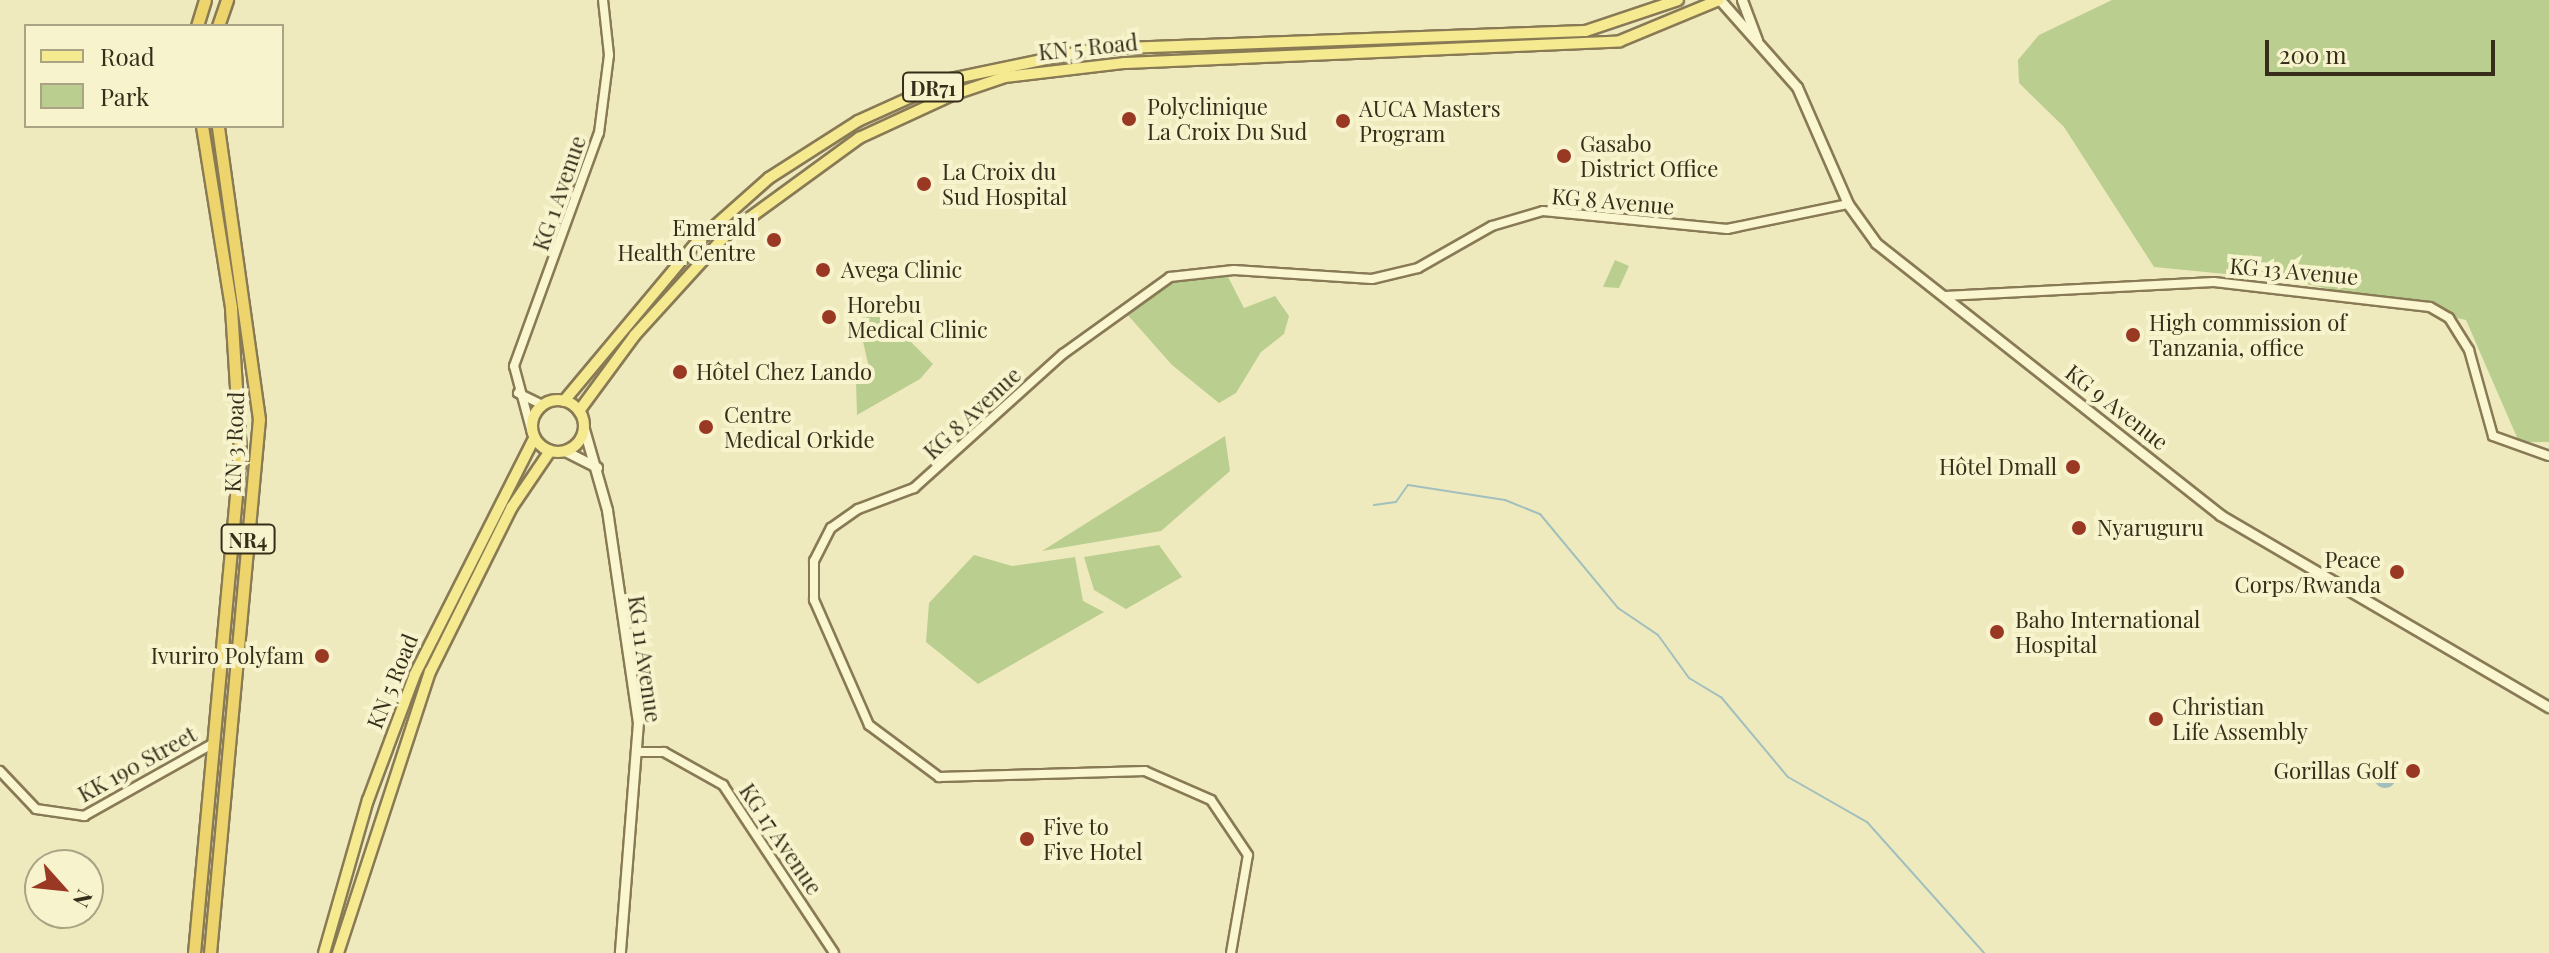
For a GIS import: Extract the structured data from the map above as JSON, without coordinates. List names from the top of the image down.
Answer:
{
  "streets": {
    "highway": ["KN 3 Road", "NR4"],
    "main road": [
      "KN 5 Road",
      "DR71",
      "KG 9 Avenue",
      "KG 11 Avenue"
    ],
    "street": [
      "KG 1 Avenue",
      "KG 8 Avenue",
      "KG 13 Avenue",
      "KK 190 Street",
      "KG 17 Avenue"
    ]
  },
  "crossings": [
    ["KN 5 Road", "KG 1 Avenue"],
    ["KN 5 Road", "KG 9 Avenue"],
    ["KN 5 Road", "KG 11 Avenue"],
    ["KG 1 Avenue", "KG 11 Avenue"],
    ["KG 8 Avenue", "KG 9 Avenue"],
    ["KG 13 Avenue", "KG 9 Avenue"],
    ["KN 3 Road", "KK 190 Street"],
    ["KG 11 Avenue", "KG 17 Avenue"]
  ],
  "places": [
    "Polyclinique La Croix Du Sud",
    "AUCA Masters Program",
    "Gasabo District Office",
    "La Croix du Sud Hospital",
    "Emerald Health Centre",
    "Avega Clinic",
    "Horebu Medical Clinic",
    "High commission of Tanzania, office",
    "Hôtel Chez Lando",
    "Centre Medical Orkide",
    "Hôtel Dmall",
    "Nyaruguru",
    "Peace Corps/Rwanda",
    "Baho International Hospital",
    "Ivuriro Polyfam",
    "Christian Life Assembly",
    "Gorillas Golf",
    "Five to Five Hotel"
  ],
  "legend": ["Road", "Park"],
  "scale_bar": "200 m",
  "north": "bottom right"
}
